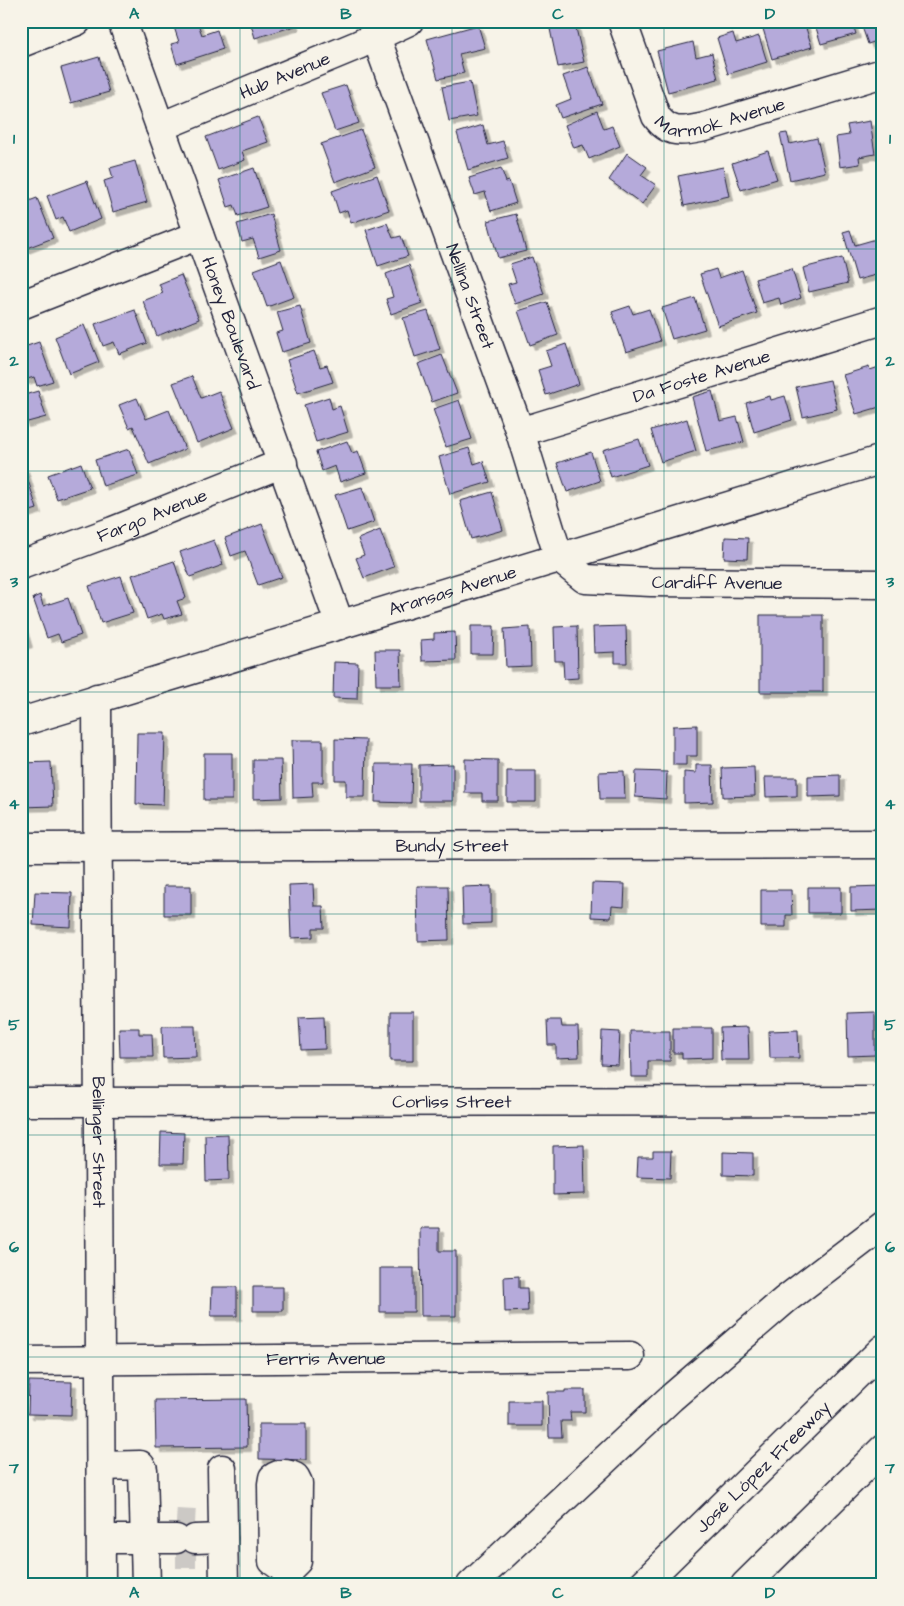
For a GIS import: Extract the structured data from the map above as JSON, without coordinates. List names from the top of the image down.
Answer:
{
  "streets": {
    "main road": [
      "Hub Avenue",
      "Marmok Avenue",
      "Nellina Street",
      "Honey Boulevard",
      "Da Foste Avenue",
      "Fargo Avenue",
      "Cardiff Avenue",
      "Aransas Avenue",
      "Bundy Street",
      "Corliss Street",
      "Bellinger Street",
      "Ferris Avenue",
      "José López Freeway"
    ]
  },
  "crossings": [
    ["Hub Avenue", "Nellina Street"],
    ["Hub Avenue", "Honey Boulevard"],
    ["Nellina Street", "Da Foste Avenue"],
    ["Nellina Street", "Cardiff Avenue"],
    ["Nellina Street", "Aransas Avenue"],
    ["Honey Boulevard", "Fargo Avenue"],
    ["Honey Boulevard", "Aransas Avenue"],
    ["Cardiff Avenue", "Aransas Avenue"],
    ["Aransas Avenue", "Bellinger Street"],
    ["Bundy Street", "Bellinger Street"],
    ["Corliss Street", "Bellinger Street"],
    ["Bellinger Street", "Ferris Avenue"]
  ],
  "grid": {
    "columns": [
      "A",
      "B",
      "C",
      "D"
    ],
    "rows": [
      "1",
      "2",
      "3",
      "4",
      "5",
      "6",
      "7"
    ]
  }
}
